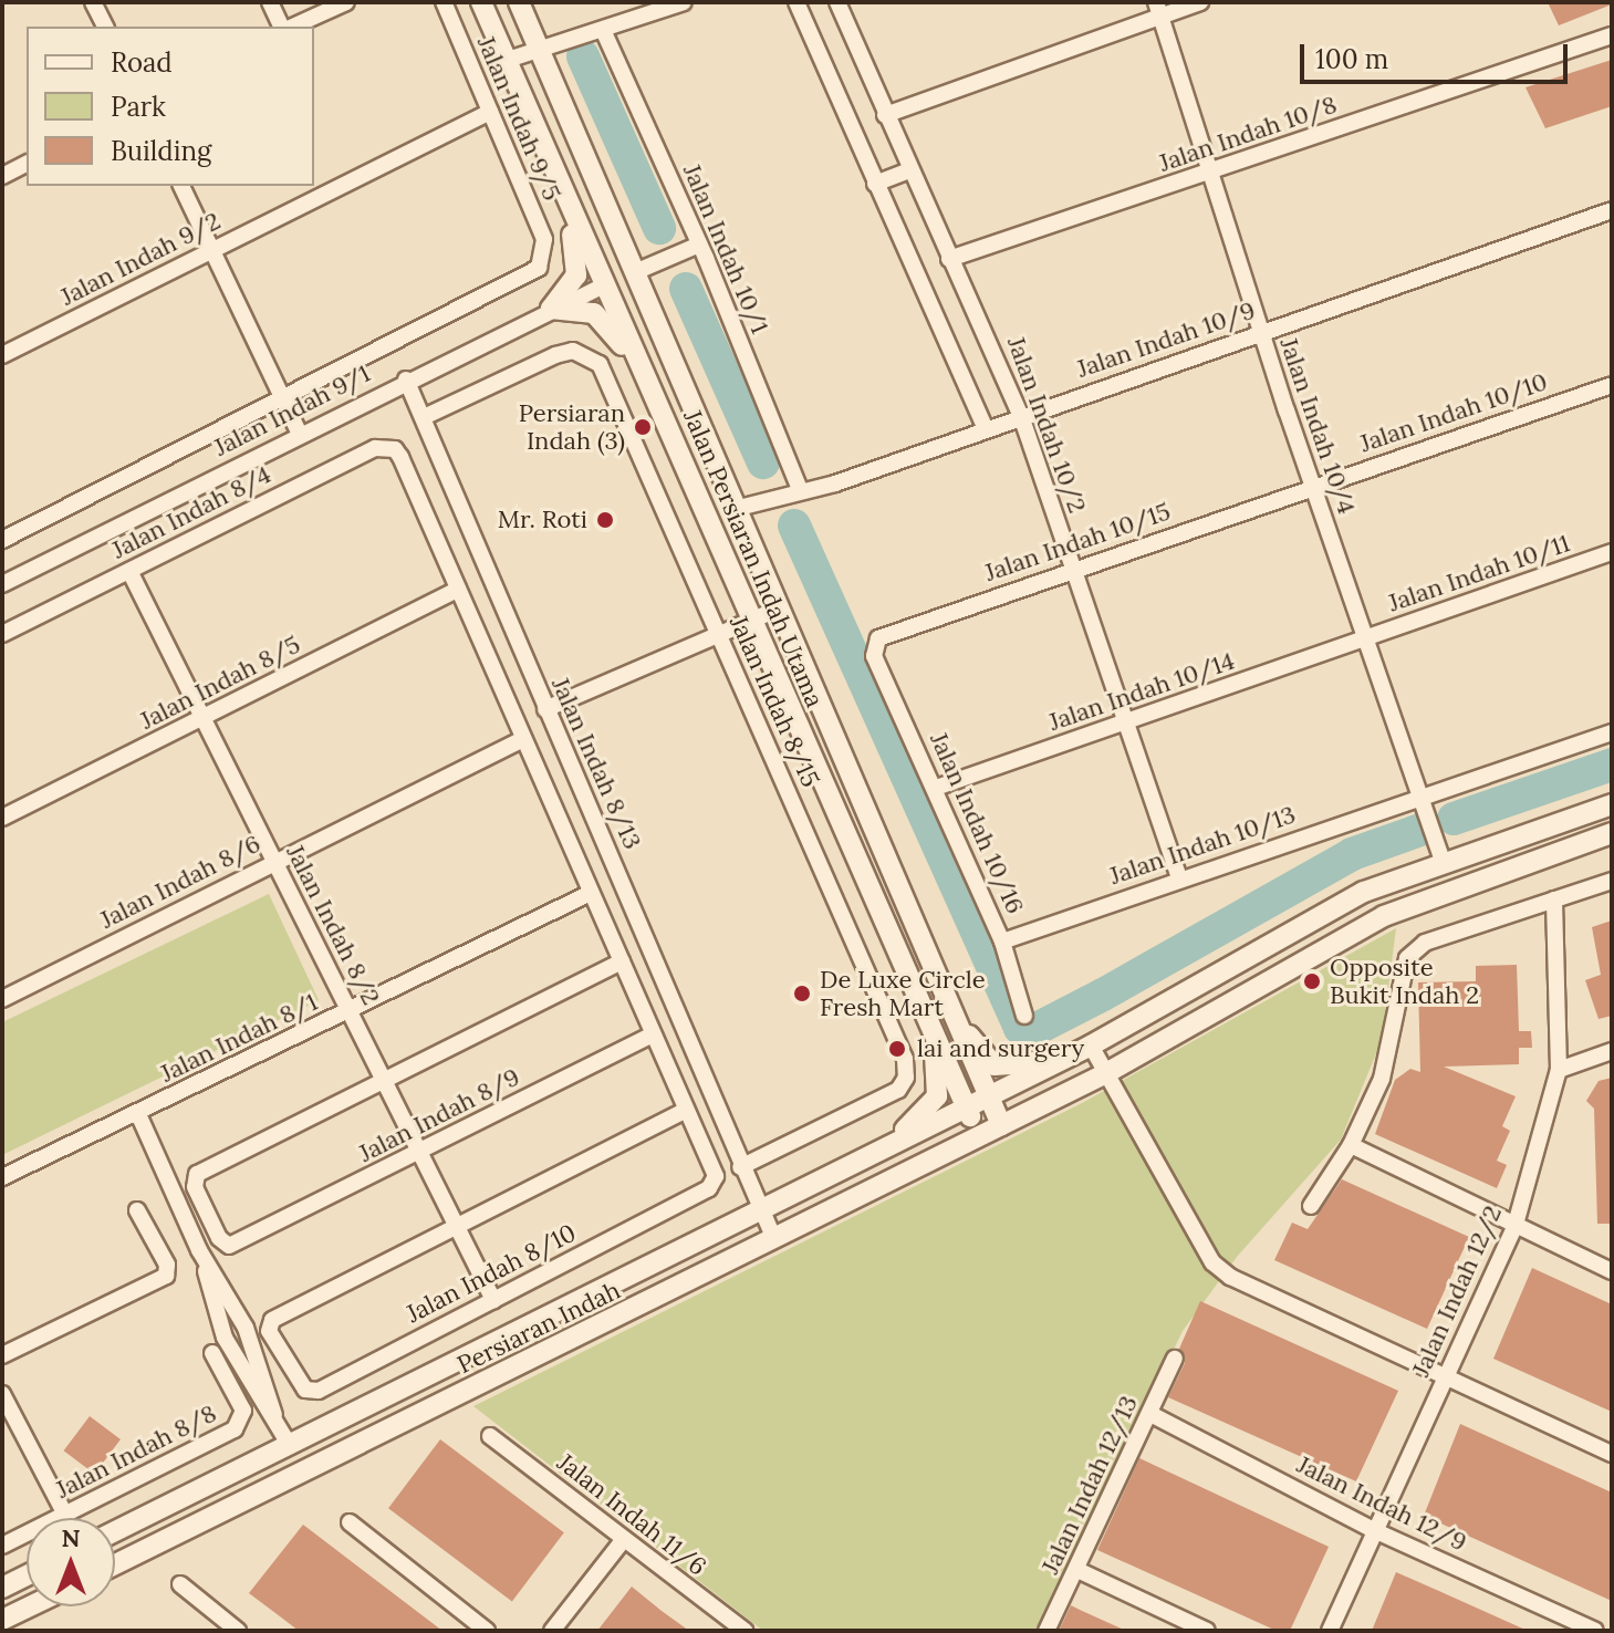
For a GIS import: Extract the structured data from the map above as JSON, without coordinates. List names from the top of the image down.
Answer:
{
  "streets": {
    "main road": ["Jalan Persiaran Indah Utama", "Persiaran Indah"],
    "street": [
      "Jalan Indah 9/5",
      "Jalan Indah 10/8",
      "Jalan Indah 10/1",
      "Jalan Indah 9/2",
      "Jalan Indah 10/9",
      "Jalan Indah 9/1",
      "Jalan Indah 10/10",
      "Jalan Indah 10/2",
      "Jalan Indah 10/4",
      "Jalan Indah 8/4",
      "Jalan Indah 10/15",
      "Jalan Indah 10/11",
      "Jalan Indah 8/5",
      "Jalan Indah 10/14",
      "Jalan Indah 8/15",
      "Jalan Indah 8/13",
      "Jalan Indah 10/16",
      "Jalan Indah 10/13",
      "Jalan Indah 8/6",
      "Jalan Indah 8/2",
      "Jalan Indah 8/1",
      "Jalan Indah 8/9",
      "Jalan Indah 8/10",
      "Jalan Indah 12/2",
      "Jalan Indah 8/8",
      "Jalan Indah 12/13",
      "Jalan Indah 12/9",
      "Jalan Indah 11/6"
    ]
  },
  "crossings": [
    ["Jalan Indah 9/5", "Jalan Indah 9/2"],
    ["Jalan Indah 9/5", "Jalan Indah 9/1"],
    ["Jalan Indah 10/8", "Jalan Indah 10/2"],
    ["Jalan Indah 10/8", "Jalan Indah 10/4"],
    ["Jalan Indah 10/1", "Jalan Indah 10/9"],
    ["Jalan Indah 10/9", "Jalan Indah 10/2"],
    ["Jalan Indah 10/9", "Jalan Indah 10/4"],
    ["Jalan Indah 10/9", "Jalan Persiaran Indah Utama"],
    ["Jalan Indah 9/1", "Jalan Persiaran Indah Utama"],
    ["Jalan Indah 9/1", "Jalan Indah 8/13"],
    ["Jalan Indah 10/10", "Jalan Indah 10/4"],
    ["Jalan Indah 10/10", "Jalan Indah 10/15"],
    ["Jalan Indah 10/2", "Jalan Indah 10/15"],
    ["Jalan Indah 10/2", "Jalan Indah 10/14"],
    ["Jalan Indah 10/2", "Jalan Indah 10/13"],
    ["Jalan Indah 10/4", "Jalan Indah 10/15"],
    ["Jalan Indah 10/4", "Jalan Indah 10/11"],
    ["Jalan Indah 10/4", "Jalan Indah 10/14"],
    ["Jalan Indah 10/4", "Jalan Indah 10/13"],
    ["Jalan Indah 8/4", "Jalan Indah 8/5"],
    ["Jalan Indah 8/4", "Jalan Indah 8/2"],
    ["Jalan Indah 10/15", "Jalan Indah 10/16"],
    ["Jalan Persiaran Indah Utama", "Persiaran Indah"],
    ["Jalan Indah 10/11", "Jalan Indah 10/14"],
    ["Jalan Indah 8/5", "Jalan Indah 8/2"],
    ["Jalan Indah 10/14", "Jalan Indah 10/16"],
    ["Jalan Indah 8/15", "Jalan Indah 8/13"],
    ["Jalan Indah 8/13", "Persiaran Indah"],
    ["Jalan Indah 10/16", "Jalan Indah 10/13"],
    ["Jalan Indah 8/6", "Jalan Indah 8/2"],
    ["Jalan Indah 8/2", "Jalan Indah 8/1"],
    ["Jalan Indah 8/2", "Jalan Indah 8/9"],
    ["Jalan Indah 8/2", "Jalan Indah 8/10"],
    ["Jalan Indah 12/2", "Jalan Indah 12/9"],
    ["Jalan Indah 12/13", "Jalan Indah 12/9"]
  ],
  "places": [
    "Persiaran Indah (3)",
    "Mr. Roti",
    "Opposite Bukit Indah 2",
    "De Luxe Circle Fresh Mart",
    "lai and surgery"
  ],
  "legend": ["Road", "Park", "Building"],
  "scale_bar": "100 m",
  "north": "top"
}
